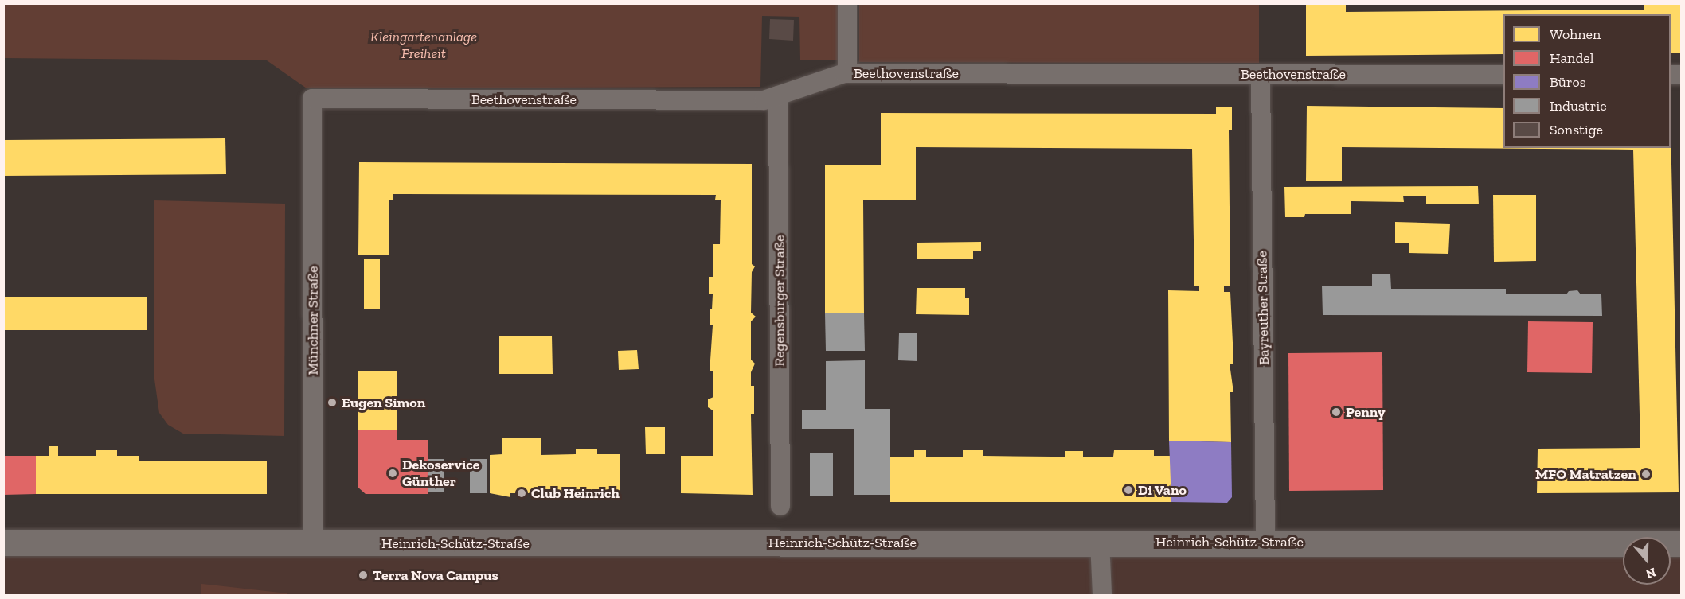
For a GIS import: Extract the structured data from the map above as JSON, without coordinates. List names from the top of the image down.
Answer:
{
  "streets": {
    "main road": ["Heinrich-Schütz-Straße"],
    "street": [
      "Beethovenstraße",
      "Regensburger Straße",
      "Bayreuther Straße",
      "Münchner Straße"
    ]
  },
  "crossings": [
    ["Beethovenstraße", "Regensburger Straße"],
    ["Beethovenstraße", "Bayreuther Straße"],
    ["Beethovenstraße", "Münchner Straße"],
    ["Bayreuther Straße", "Heinrich-Schütz-Straße"],
    ["Münchner Straße", "Heinrich-Schütz-Straße"]
  ],
  "parks": ["Kleingartenanlage Freiheit"],
  "places": [
    "Eugen Simon",
    "Penny",
    "Dekoservice Günther",
    "MFO Matratzen",
    "Di Vano",
    "Club Heinrich",
    "Terra Nova Campus"
  ],
  "legend": [
    "Wohnen",
    "Handel",
    "Büros",
    "Industrie",
    "Sonstige"
  ],
  "north": "bottom"
}
